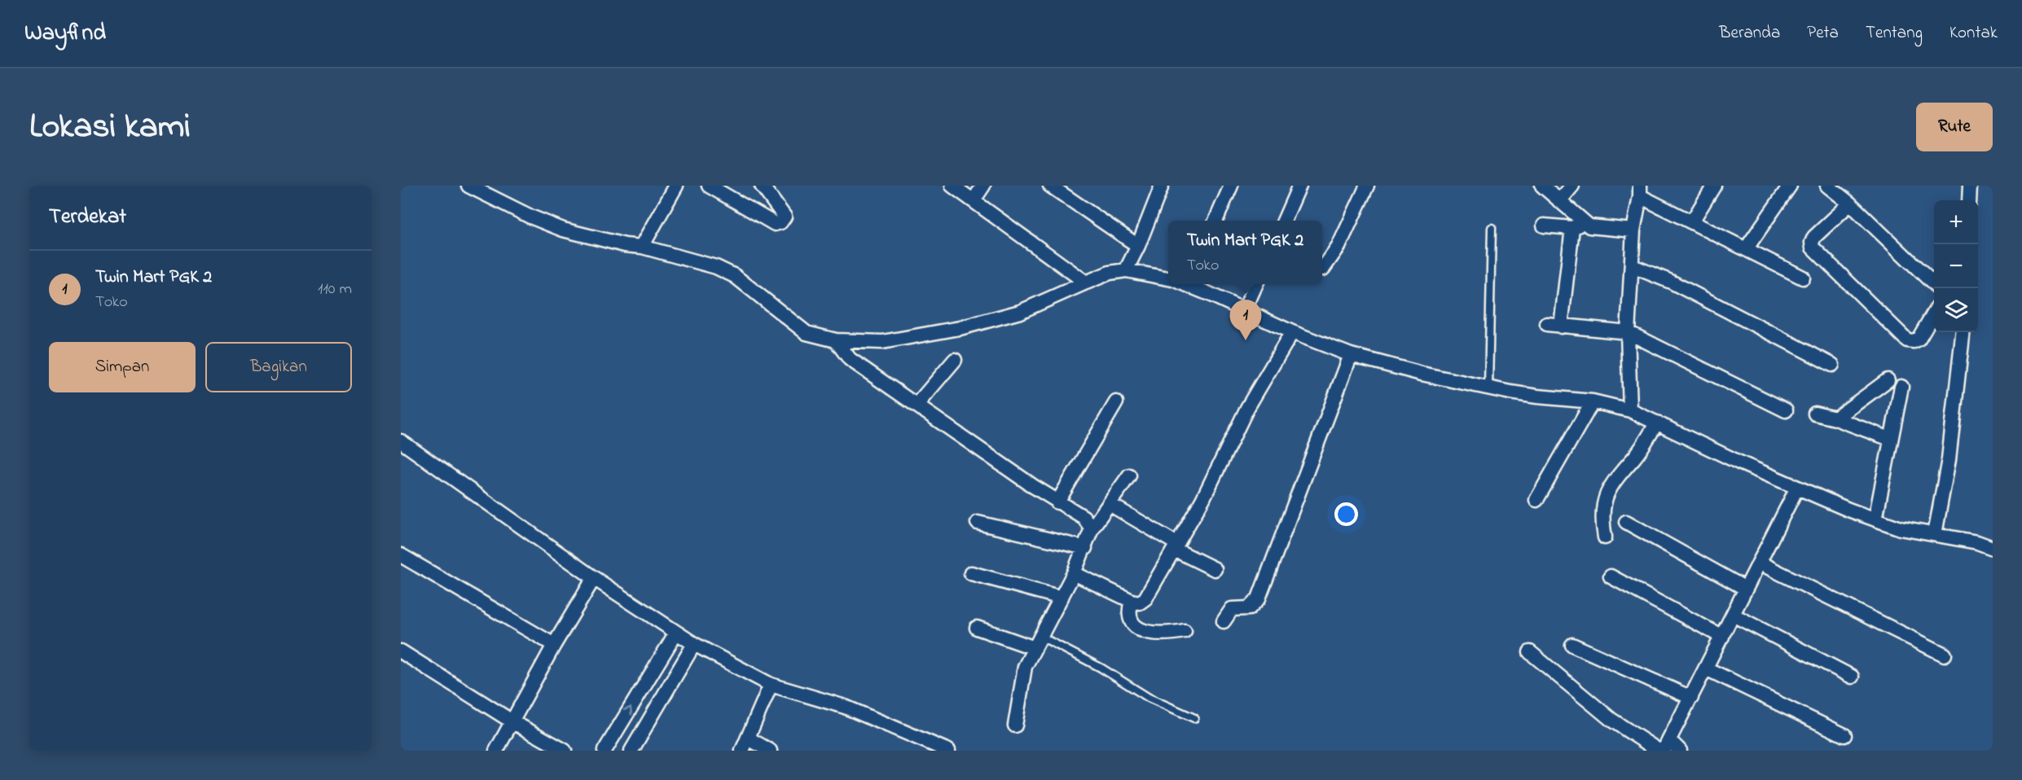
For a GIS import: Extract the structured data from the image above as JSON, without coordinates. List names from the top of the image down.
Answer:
{
  "page": {
    "header": "Wayfind",
    "nav": [
      "Beranda",
      "Peta",
      "Tentang",
      "Kontak"
    ],
    "title": "Lokasi kami",
    "buttons": [
      "Rute",
      ["Simpan", "Bagikan"]
    ],
    "heading": "Terdekat",
    "map_buttons": ["+", "−"],
    "popup": ["Twin Mart PGK 2", "Toko"],
    "list": [
      {
        "mark": "1",
        "name": "Twin Mart PGK 2",
        "note": "Toko",
        "value": "110 m"
      }
    ],
    "pins": "1"
  }
}
